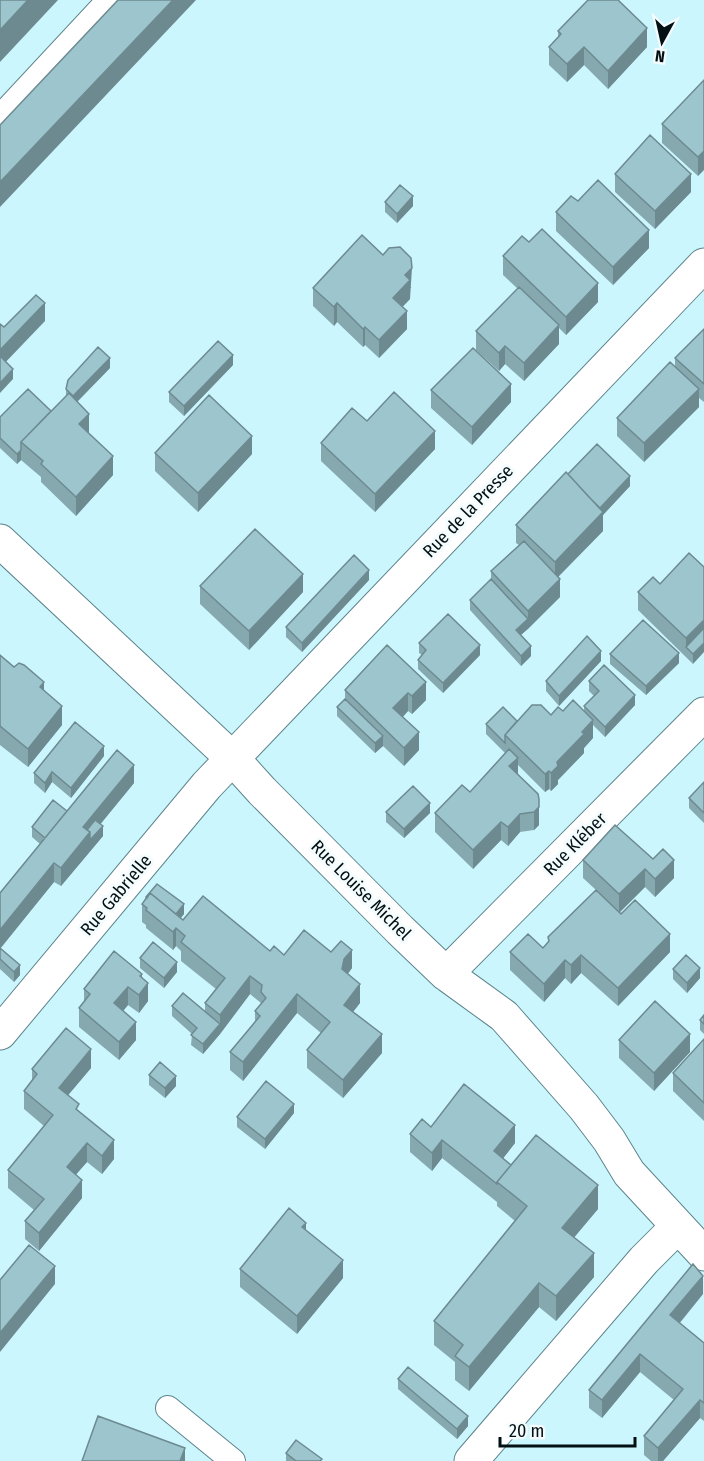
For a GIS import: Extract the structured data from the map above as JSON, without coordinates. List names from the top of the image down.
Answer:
{
  "streets": {
    "street": [
      "Rue de la Presse",
      "Rue Kléber",
      "Rue Louise Michel",
      "Rue Gabrielle"
    ]
  },
  "crossings": [
    ["Rue de la Presse", "Rue Louise Michel"],
    ["Rue de la Presse", "Rue Gabrielle"],
    ["Rue Kléber", "Rue Louise Michel"],
    ["Rue Louise Michel", "Rue Gabrielle"]
  ],
  "scale_bar": "20 m",
  "north": "bottom"
}
